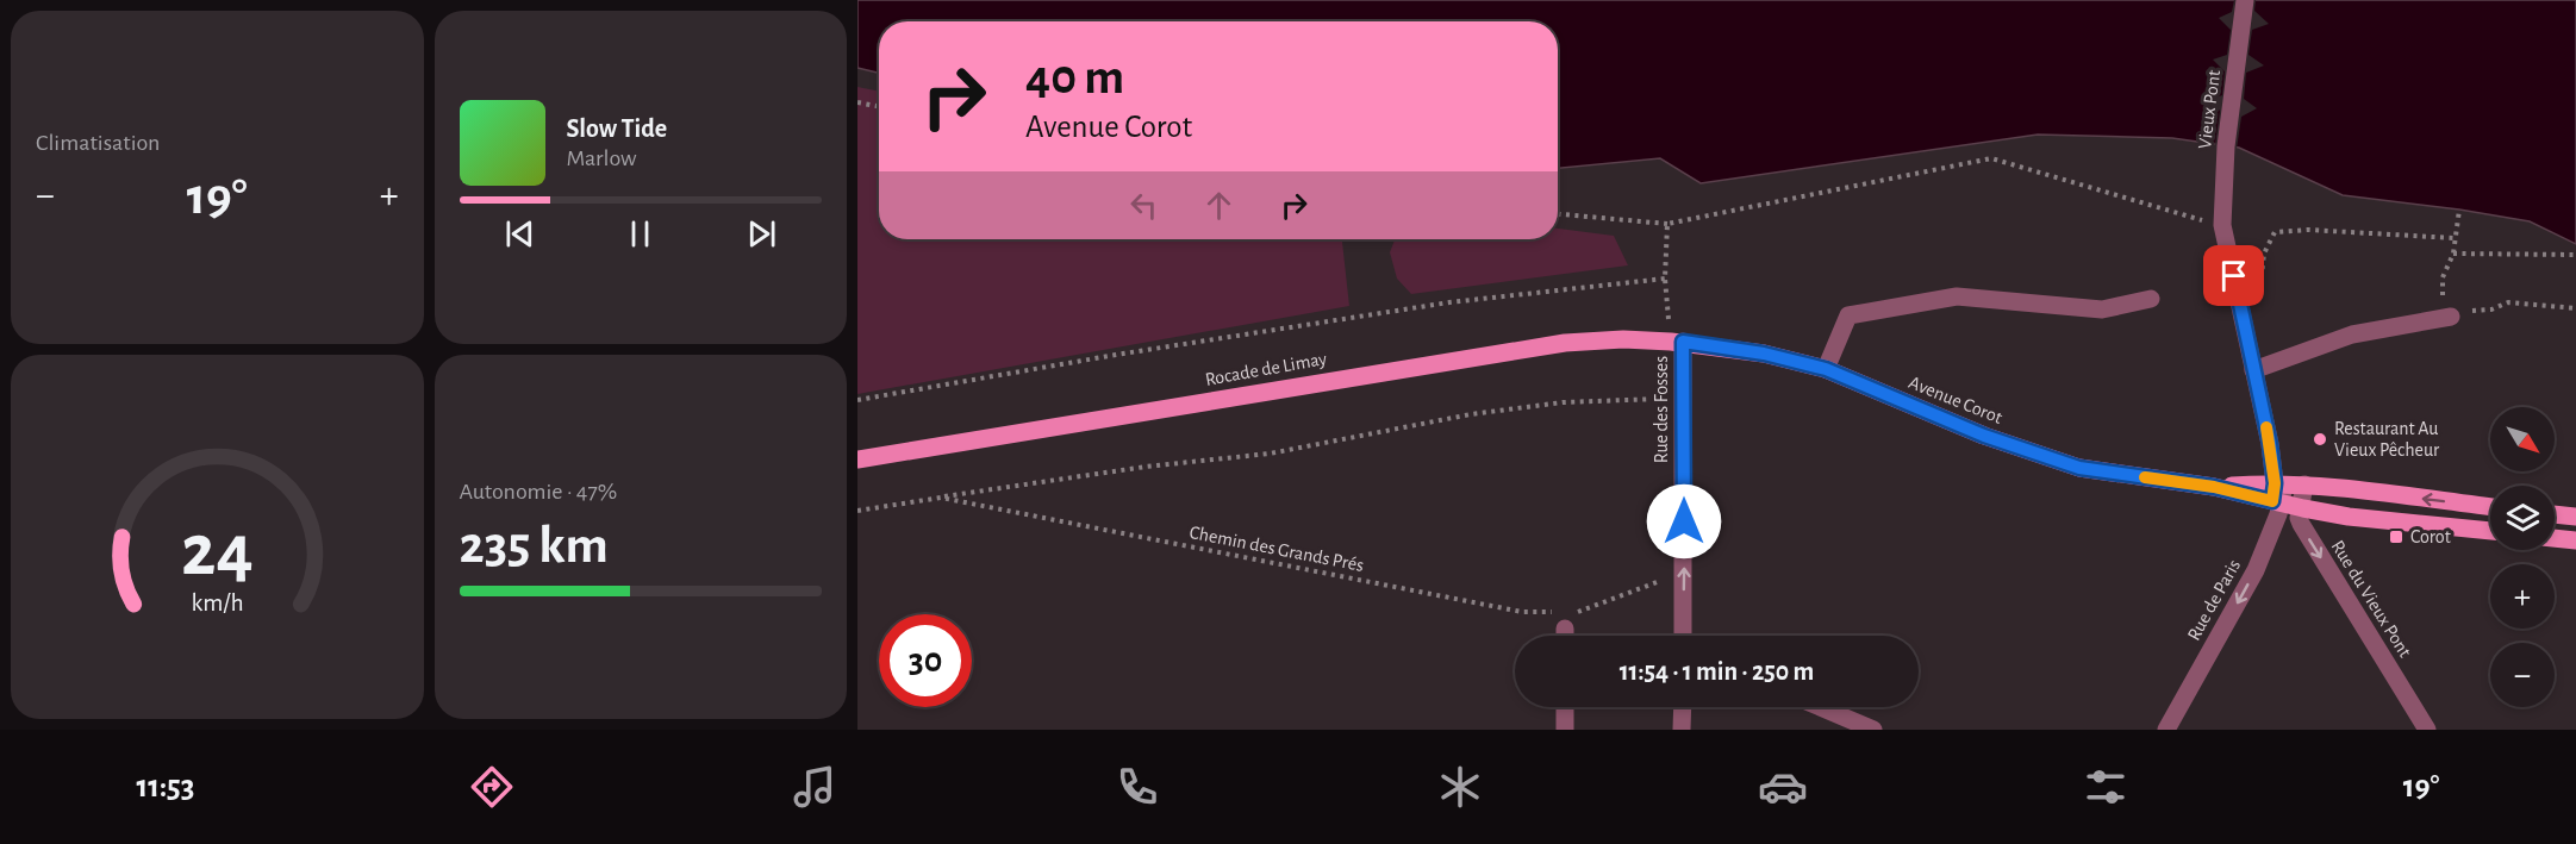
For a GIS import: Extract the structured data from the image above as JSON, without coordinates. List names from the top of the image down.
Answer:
{
  "streets": {
    "main road": ["Rocade de Limay", "Avenue Corot"],
    "street": [
      "Vieux Pont",
      "Rue des Fosses",
      "Rue du Vieux Pont",
      "Rue de Paris"
    ],
    "path": ["Chemin des Grands Prés"]
  },
  "crossings": [
    ["Rocade de Limay", "Avenue Corot"],
    ["Rocade de Limay", "Rue des Fosses"],
    ["Avenue Corot", "Rue des Fosses"],
    ["Avenue Corot", "Rue du Vieux Pont"],
    ["Avenue Corot", "Rue de Paris"]
  ],
  "one_way": ["Rue du Vieux Pont", "Rue de Paris"],
  "places": {
    "other": ["Restaurant Au Vieux Pêcheur"],
    "transit": ["Corot"]
  },
  "north": "bottom right",
  "page": {
    "tile": [
      "Climatisation",
      ["Autonomie · 47%", "235 km"]
    ],
    "turn": ["40 m", "Avenue Corot"],
    "song": ["Slow Tide", "Marlow"],
    "heat": ["−", "19°", "+"],
    "map_buttons": ["+", "−"],
    "limit": "30",
    "trip": "11:54 · 1 min · 250 m",
    "tabs": ["11:53", "19°"],
    "gauge": ["24", "km/h"]
  }
}
